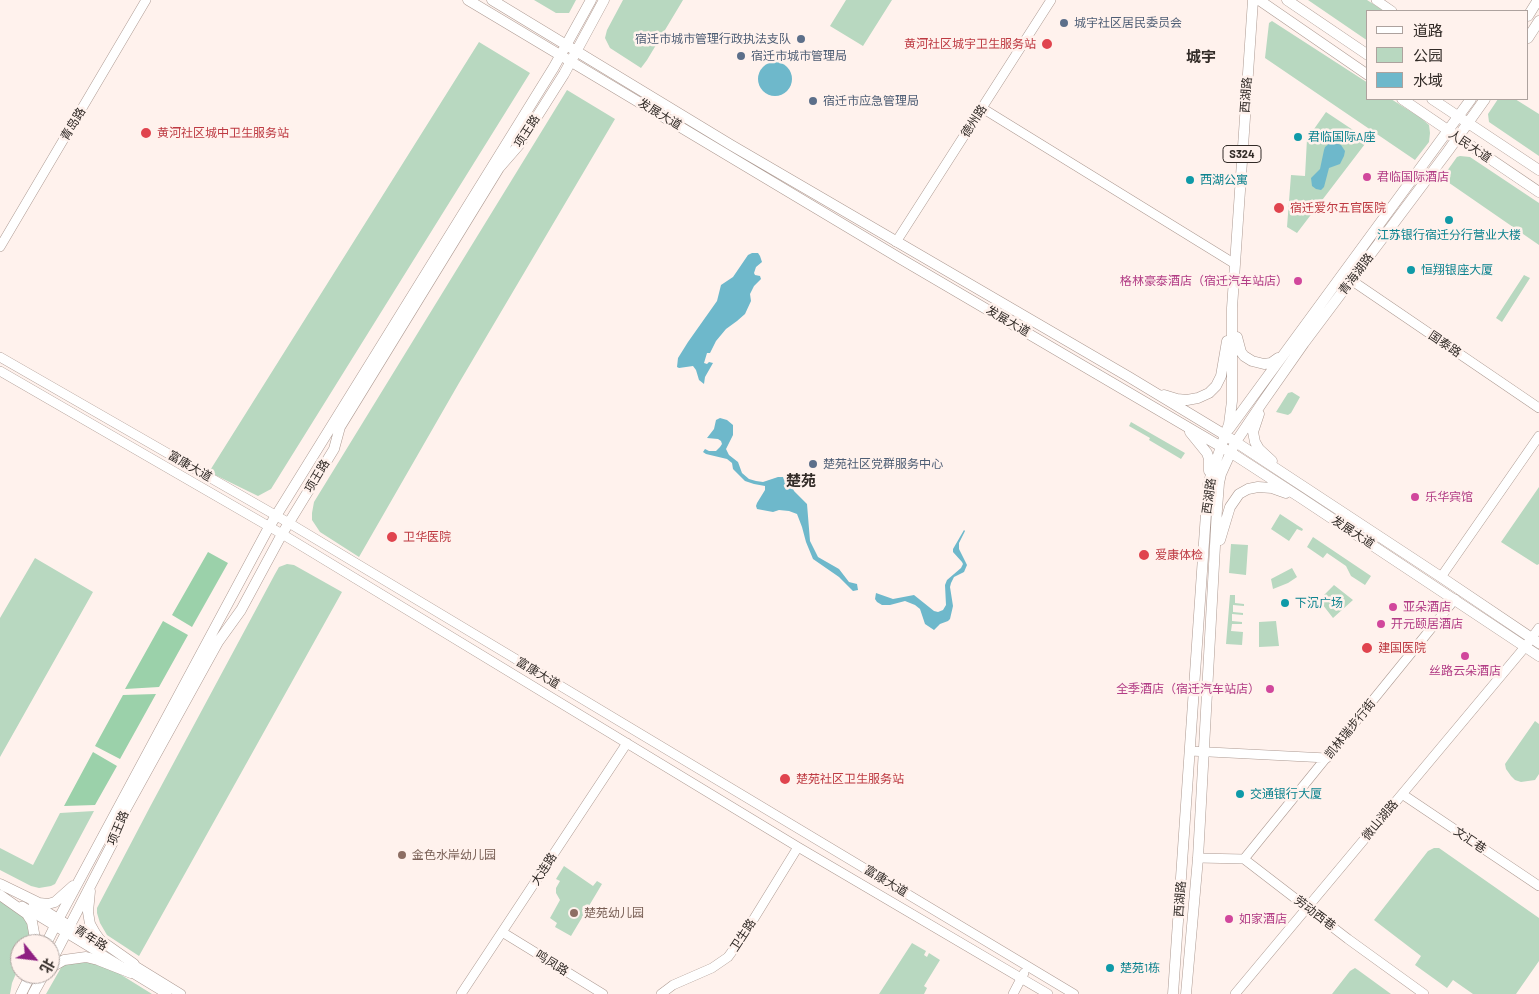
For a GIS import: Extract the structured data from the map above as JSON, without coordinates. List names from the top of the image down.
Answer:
{
  "streets": {
    "main road": [
      "西湖路",
      "发展大道",
      "项王路",
      "人民大道",
      "S324",
      "青海湖路"
    ],
    "street": [
      "德州路",
      "青岛路",
      "国泰路",
      "富康大道",
      "凯林瑞步行街",
      "微山湖路",
      "文汇巷",
      "大连路",
      "劳动西巷",
      "卫生路",
      "青年路",
      "鸣凤路"
    ]
  },
  "crossings": [
    ["西湖路", "发展大道"],
    ["西湖路", "青海湖路"],
    ["发展大道", "德州路"],
    ["发展大道", "项王路"],
    ["发展大道", "青海湖路"],
    ["发展大道", "凯林瑞步行街"],
    ["发展大道", "微山湖路"],
    ["项王路", "富康大道"],
    ["项王路", "青年路"],
    ["人民大道", "青海湖路"],
    ["青海湖路", "国泰路"],
    ["富康大道", "大连路"],
    ["富康大道", "卫生路"],
    ["凯林瑞步行街", "劳动西巷"],
    ["微山湖路", "文汇巷"],
    ["微山湖路", "劳动西巷"],
    ["大连路", "鸣凤路"]
  ],
  "districts": ["城宇", "楚苑"],
  "places": [
    "城宇社区居民委员会",
    "宿迁市城市管理行政执法支队",
    "黄河社区城宇卫生服务站",
    "宿迁市城市管理局",
    "宿迁市应急管理局",
    "黄河社区城中卫生服务站",
    "君临国际A座",
    "君临国际酒店",
    "西湖公寓",
    "宿迁爱尔五官医院",
    "江苏银行宿迁分行营业大楼",
    "恒翔银座大厦",
    "格林豪泰酒店（宿迁汽车站店）",
    "楚苑社区党群服务中心",
    "乐华宾馆",
    "卫华医院",
    "爱康体检",
    "下沉广场",
    "亚朵酒店",
    "开元颐居酒店",
    "建国医院",
    "丝路云朵酒店",
    "全季酒店（宿迁汽车站店）",
    "楚苑社区卫生服务站",
    "交通银行大厦",
    "金色水岸幼儿园",
    "楚苑幼儿园",
    "如家酒店",
    "楚苑1栋"
  ],
  "legend": ["道路", "公园", "水域"],
  "north": "bottom right"
}
